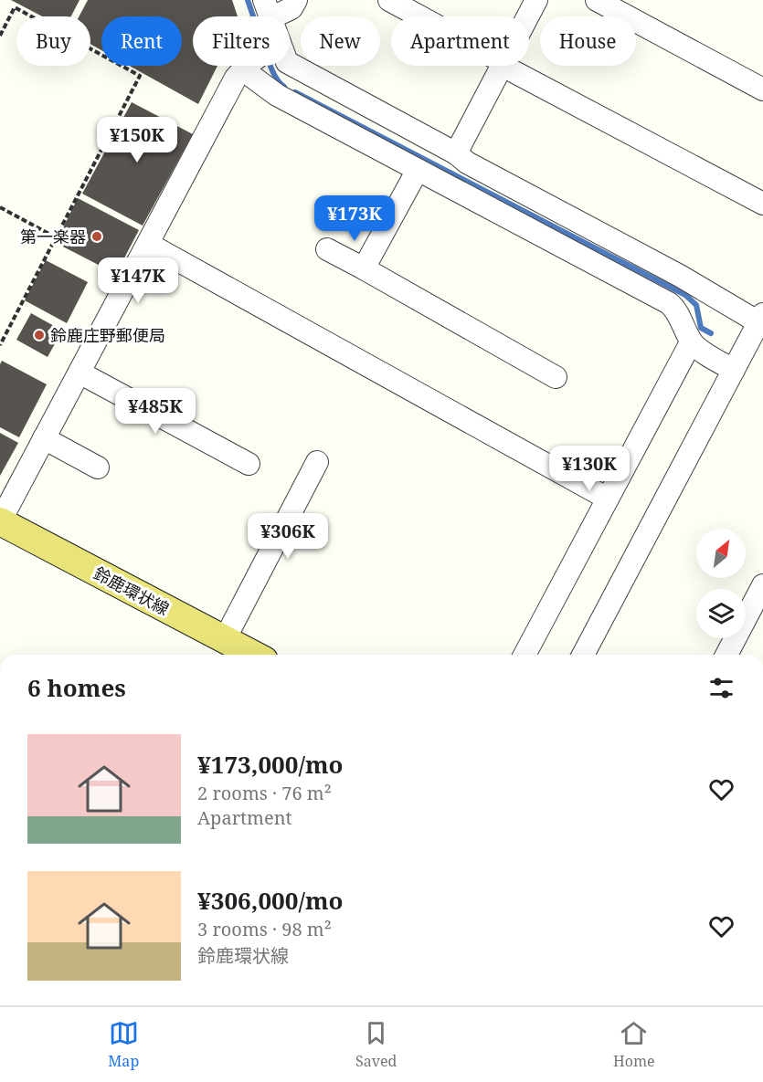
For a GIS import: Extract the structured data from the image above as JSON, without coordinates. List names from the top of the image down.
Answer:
{
  "streets": {
    "main road": ["鈴鹿環状線"]
  },
  "places": ["第一楽器", "鈴鹿庄野郵便局"],
  "north": "top right",
  "page": {
    "chip": [
      "Buy",
      "Rent",
      "Filters",
      "New",
      "Apartment",
      "House"
    ],
    "price": [
      "¥150K",
      "¥173K",
      "¥147K",
      "¥485K",
      "¥130K",
      "¥306K"
    ],
    "heading": "6 homes",
    "list": [
      {
        "name": "¥173,000/mo",
        "note": "2 rooms · 76 m² · Apartment"
      },
      {
        "name": "¥306,000/mo",
        "note": "3 rooms · 98 m² · 鈴鹿環状線"
      }
    ],
    "tabs": ["Map", "Saved", "Home"]
  }
}
